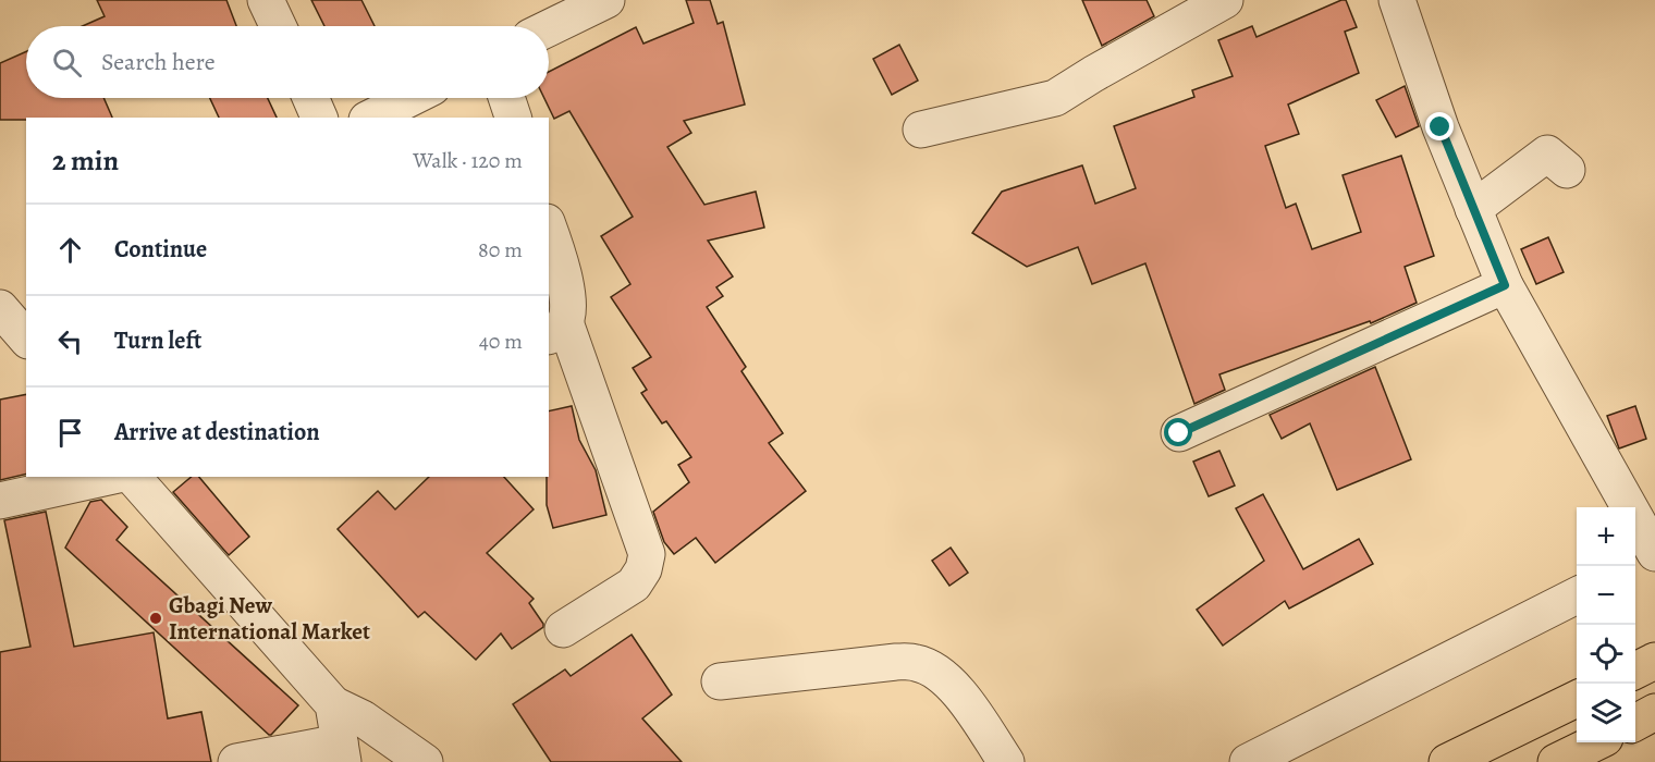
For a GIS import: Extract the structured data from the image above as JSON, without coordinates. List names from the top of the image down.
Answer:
{
  "places": ["Gbagi New International Market"],
  "page": {
    "search": "Search here",
    "heading": ["2 min", "Walk · 120 m"],
    "list": [
      ["Continue", "80 m"],
      ["Turn left", "40 m"],
      "Arrive at destination"
    ],
    "map_buttons": ["+", "−"]
  }
}
